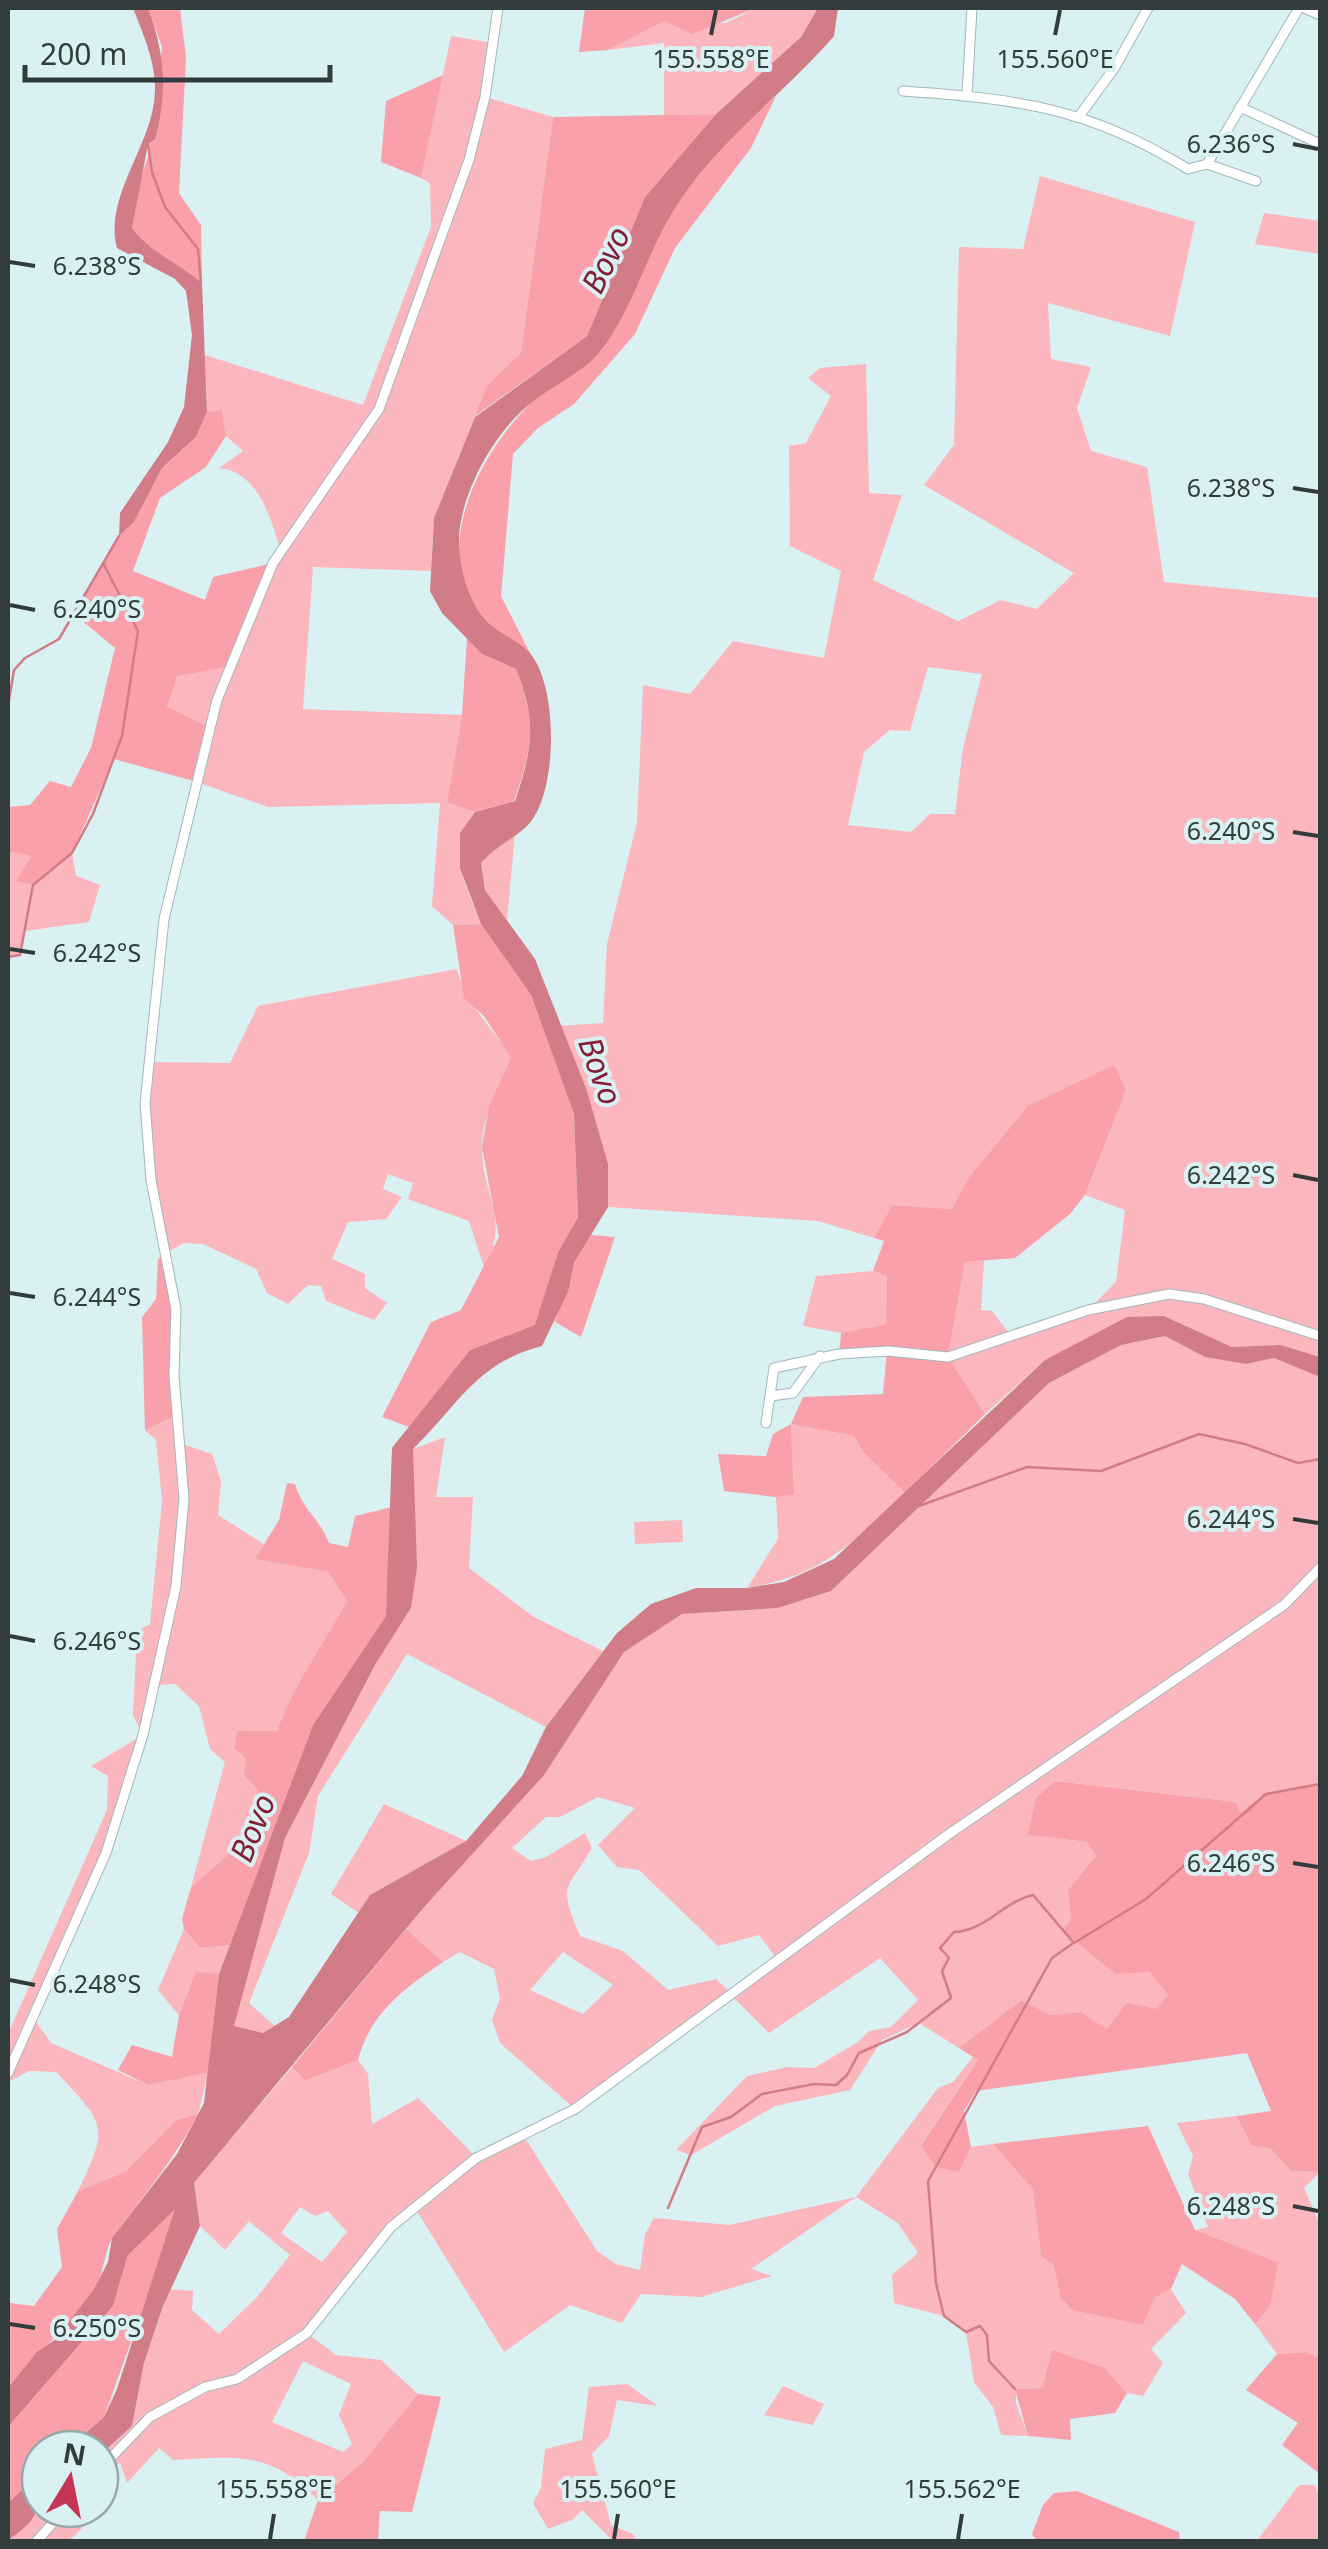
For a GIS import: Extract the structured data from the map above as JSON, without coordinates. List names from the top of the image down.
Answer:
{
  "water": ["Bovo"],
  "scale_bar": "200 m",
  "north": "top",
  "coordinates": [
    "155.558°E",
    "155.560°E",
    "6.236°S",
    "6.238°S",
    "6.240°S",
    "6.242°S",
    "6.244°S",
    "6.246°S",
    "6.248°S",
    "6.250°S",
    "155.562°E"
  ]
}
